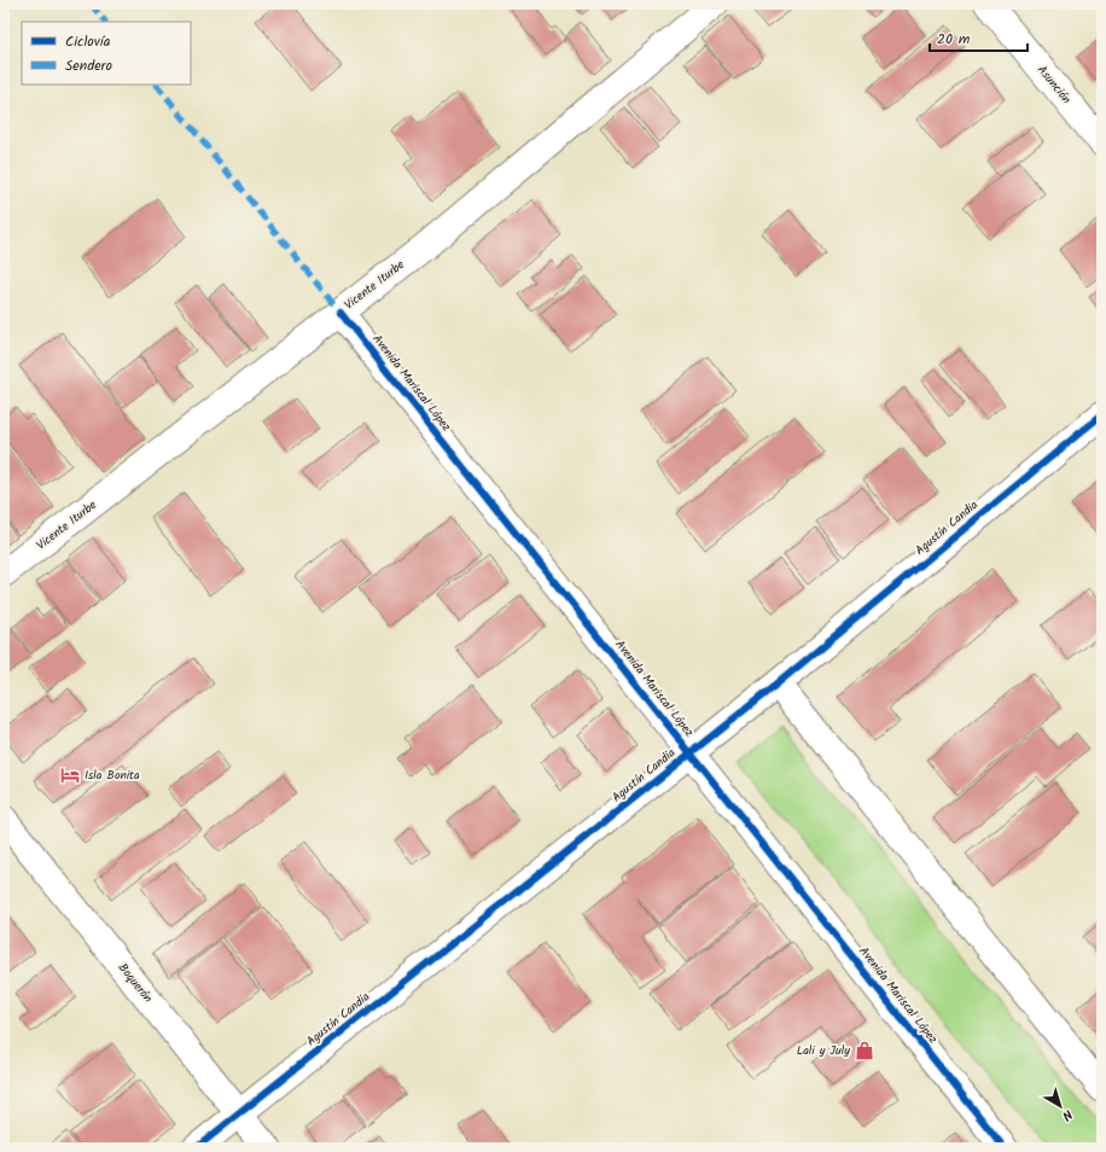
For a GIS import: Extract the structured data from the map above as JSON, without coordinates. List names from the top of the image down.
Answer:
{
  "streets": {
    "street": [
      "Asunción",
      "Vicente Iturbe",
      "Avenida Mariscal López",
      "Agustín Candia",
      "Boquerón"
    ]
  },
  "crossings": [
    ["Vicente Iturbe", "Avenida Mariscal López"],
    ["Avenida Mariscal López", "Agustín Candia"],
    ["Agustín Candia", "Boquerón"]
  ],
  "places": {
    "hotel": ["Isla Bonita"],
    "shop": ["Lali y July"]
  },
  "legend": ["Ciclovía", "Sendero"],
  "scale_bar": "20 m",
  "north": "bottom right"
}
